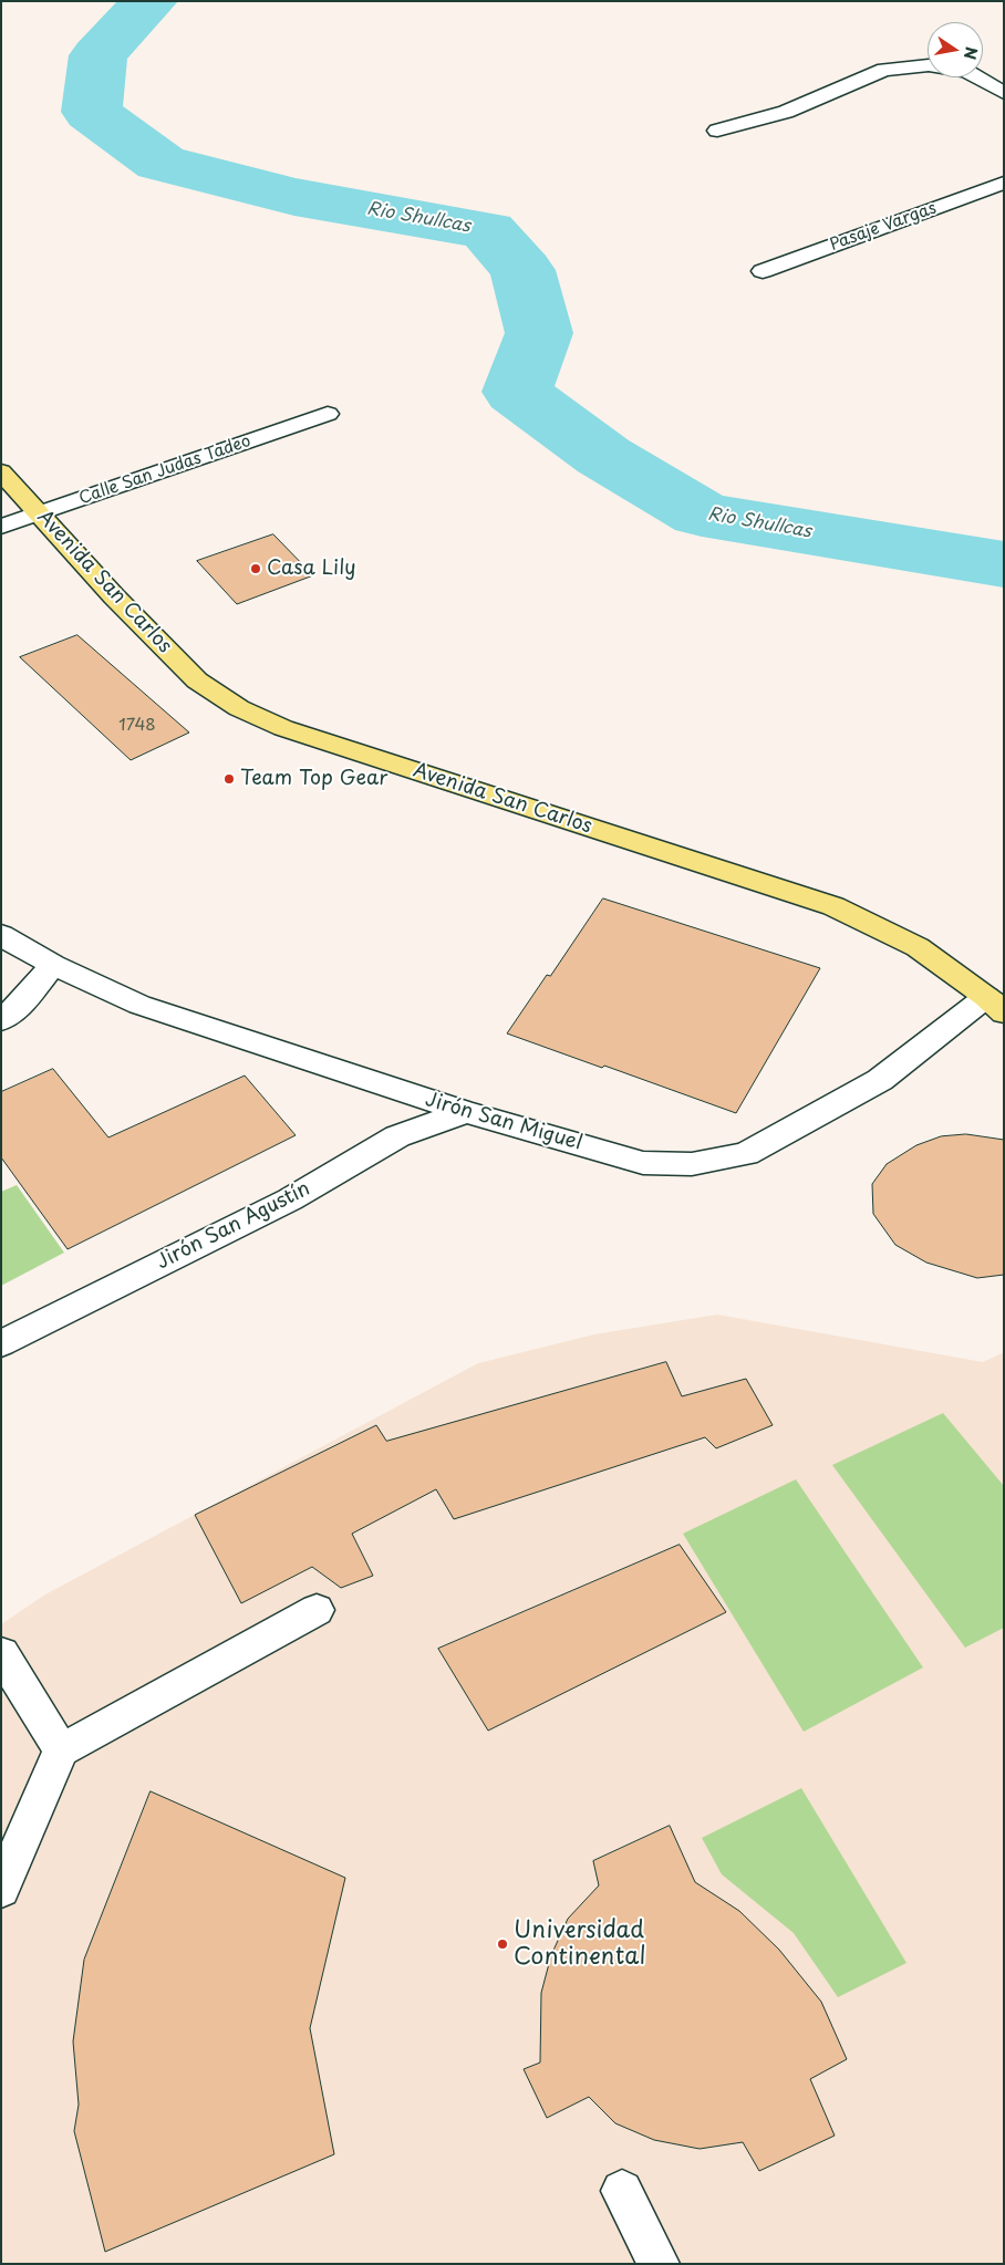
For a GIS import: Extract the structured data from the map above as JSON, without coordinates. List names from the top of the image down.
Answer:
{
  "streets": {
    "main road": ["Avenida San Carlos"],
    "street": [
      "Pasaje Vargas",
      "Calle San Judas Tadeo",
      "Jirón San Miguel",
      "Jirón San Agustín"
    ]
  },
  "crossings": [
    ["Calle San Judas Tadeo", "Avenida San Carlos"],
    ["Avenida San Carlos", "Jirón San Miguel"],
    ["Jirón San Miguel", "Jirón San Agustín"]
  ],
  "water": ["Rio Shullcas"],
  "places": ["Casa Lily", "Team Top Gear", "Universidad Continental"],
  "house_numbers": ["1748"],
  "north": "right"
}
